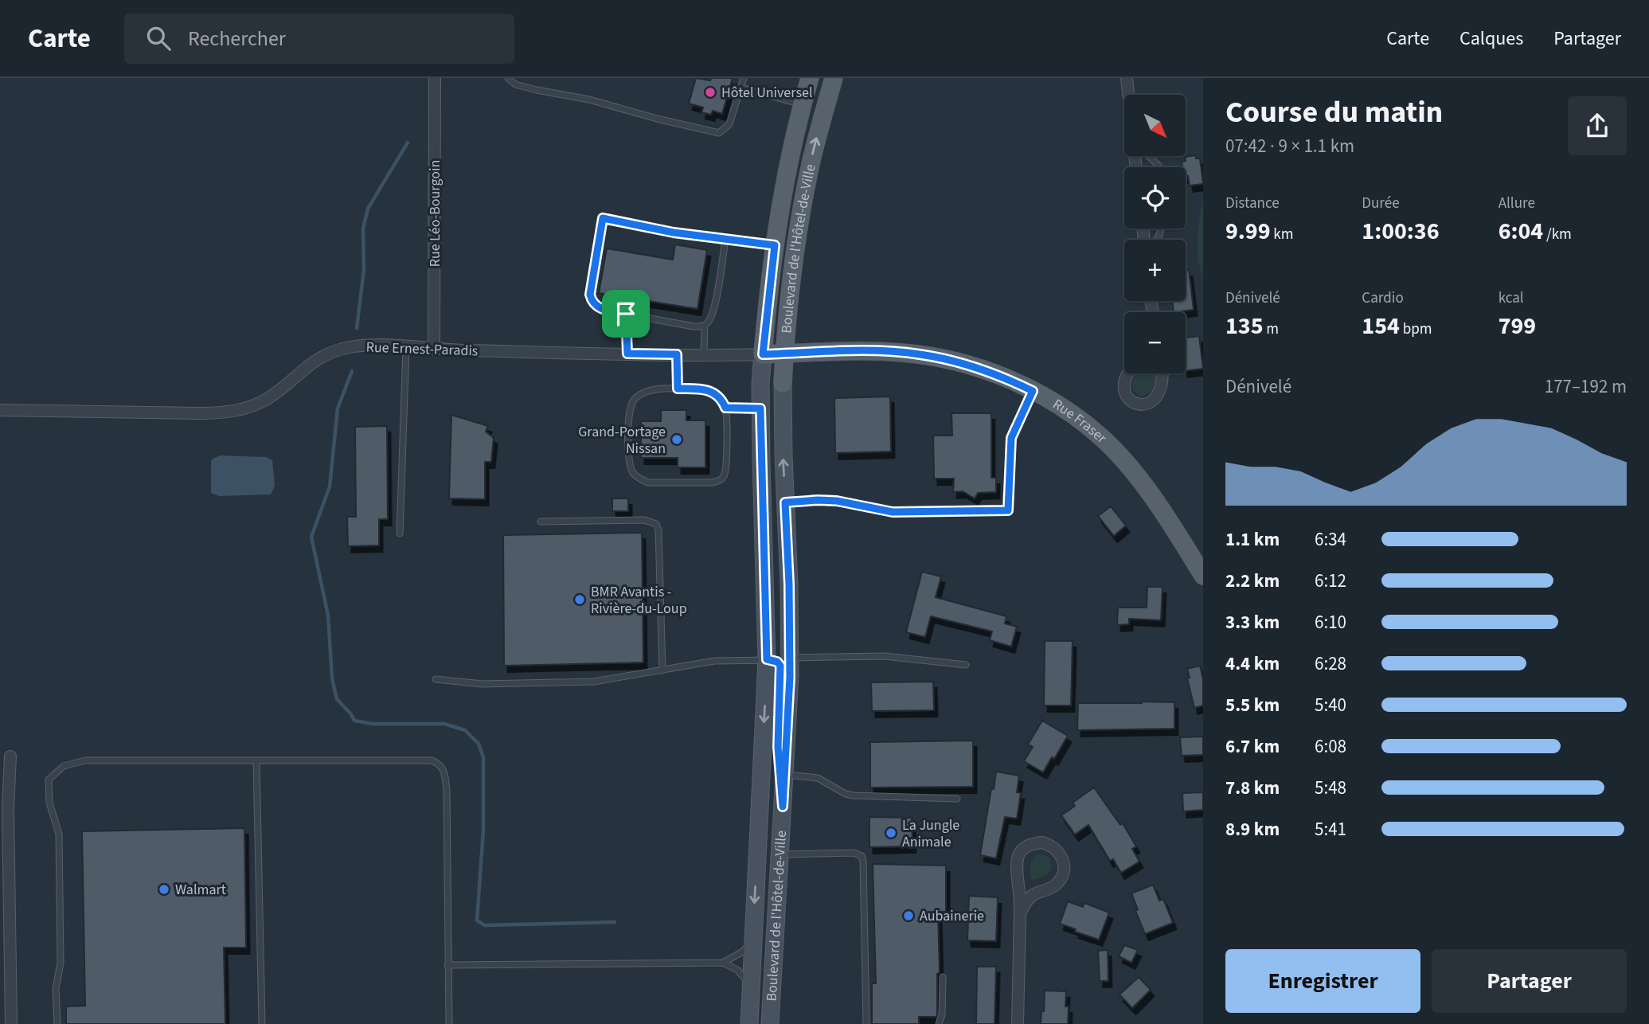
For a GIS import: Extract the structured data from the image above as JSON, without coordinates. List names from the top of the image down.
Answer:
{
  "streets": {
    "main road": ["Boulevard de l'Hôtel-de-Ville", "Rue Fraser"],
    "street": ["Rue Léo-Bourgoin", "Rue Ernest-Paradis"]
  },
  "crossings": [
    ["Rue Léo-Bourgoin", "Rue Ernest-Paradis"],
    ["Boulevard de l'Hôtel-de-Ville", "Rue Ernest-Paradis"],
    ["Boulevard de l'Hôtel-de-Ville", "Rue Fraser"],
    ["Rue Ernest-Paradis", "Rue Fraser"]
  ],
  "places": [
    "Hôtel Universel",
    "Grand-Portage Nissan",
    "BMR Avantis - Rivière-du-Loup",
    "La Jungle Animale",
    "Walmart",
    "Aubainerie"
  ],
  "north": "bottom right",
  "page": {
    "header": "Carte",
    "search": "Rechercher",
    "nav": ["Carte", "Calques", "Partager"],
    "heading": ["Course du matin", "07:42 · 9 × 1.1 km"],
    "map_buttons": ["+", "−"],
    "stats": [
      ["Distance", "9.99 km"],
      ["Durée", "1:00:36"],
      ["Allure", "6:04 /km"],
      ["Dénivelé", "135 m"],
      ["Cardio", "154 bpm"],
      ["kcal", "799"]
    ],
    "chart": ["Dénivelé", "177–192 m"],
    "list": [
      {
        "name": "1.1 km",
        "note": "6:34"
      },
      {
        "name": "2.2 km",
        "note": "6:12"
      },
      {
        "name": "3.3 km",
        "note": "6:10"
      },
      {
        "name": "4.4 km",
        "note": "6:28"
      },
      {
        "name": "5.5 km",
        "note": "5:40"
      },
      {
        "name": "6.7 km",
        "note": "6:08"
      },
      {
        "name": "7.8 km",
        "note": "5:48"
      },
      {
        "name": "8.9 km",
        "note": "5:41"
      }
    ],
    "buttons": ["Enregistrer", "Partager"]
  }
}
